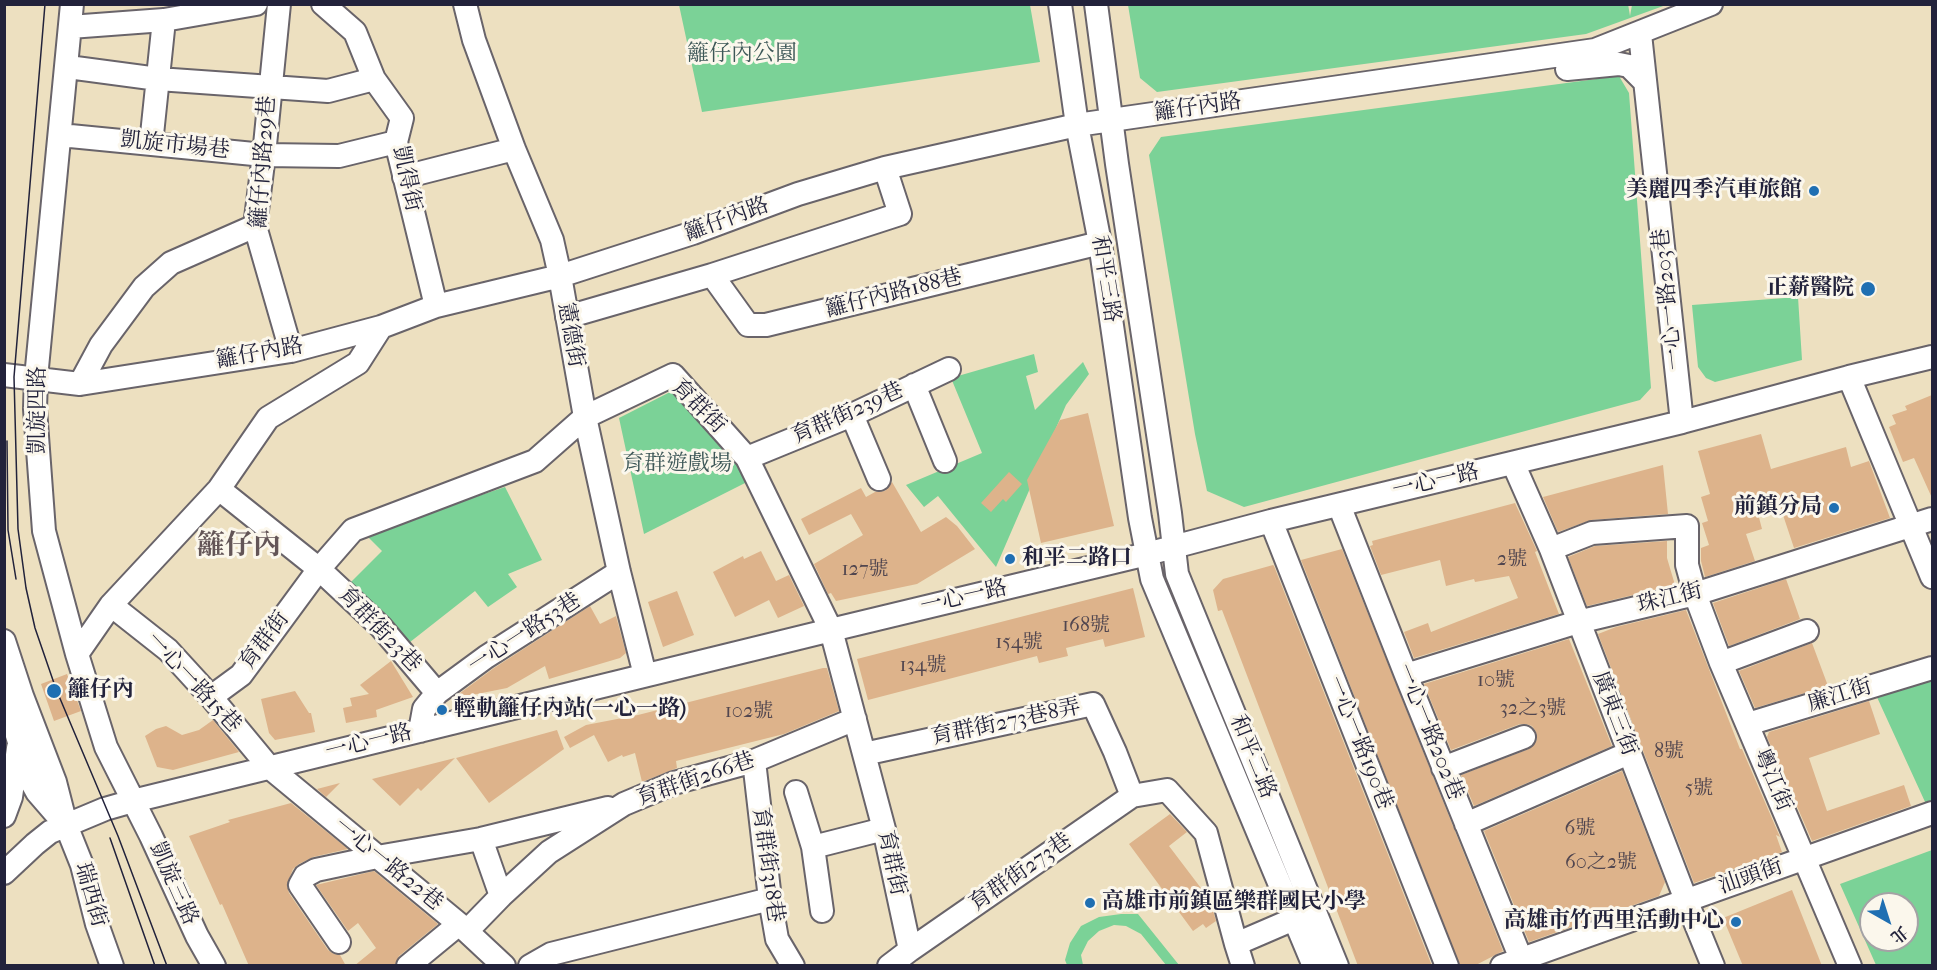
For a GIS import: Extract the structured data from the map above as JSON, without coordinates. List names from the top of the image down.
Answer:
{
  "streets": {
    "street": [
      "籬仔內路",
      "凱旋市場巷",
      "籬仔內路29巷",
      "凱得街",
      "和平三路",
      "籬仔內路188巷",
      "一心一路203巷",
      "憲德街",
      "育群街",
      "凱旋四路",
      "育群街239巷",
      "一心一路",
      "珠江街",
      "育群街23巷",
      "一心一路53巷",
      "一心一路15巷",
      "廉江街",
      "廣東三街",
      "育群街273巷8弄",
      "一心一路202巷",
      "一心一路190巷",
      "和平二路",
      "育群街266巷",
      "粵江街",
      "一心一路22巷",
      "育群街318巷",
      "育群街273巷",
      "汕頭街",
      "凱旋三路",
      "瑞西街"
    ]
  },
  "crossings": [
    ["籬仔內路", "籬仔內路29巷"],
    ["籬仔內路", "凱得街"],
    ["籬仔內路", "和平三路"],
    ["籬仔內路", "一心一路203巷"],
    ["籬仔內路", "憲德街"],
    ["籬仔內路", "凱旋四路"],
    ["凱旋市場巷", "籬仔內路29巷"],
    ["凱旋市場巷", "凱得街"],
    ["凱旋市場巷", "凱旋四路"],
    ["和平三路", "籬仔內路188巷"],
    ["和平三路", "一心一路"],
    ["和平三路", "和平二路"],
    ["一心一路203巷", "一心一路"],
    ["憲德街", "育群街"],
    ["憲德街", "一心一路"],
    ["憲德街", "一心一路53巷"],
    ["育群街", "育群街239巷"],
    ["育群街", "一心一路"],
    ["育群街", "育群街23巷"],
    ["育群街", "一心一路15巷"],
    ["育群街", "育群街273巷8弄"],
    ["育群街", "育群街266巷"],
    ["育群街", "育群街273巷"],
    ["凱旋四路", "一心一路"],
    ["凱旋四路", "凱旋三路"],
    ["一心一路", "一心一路53巷"],
    ["一心一路", "一心一路15巷"],
    ["一心一路", "廣東三街"],
    ["一心一路", "一心一路202巷"],
    ["一心一路", "一心一路190巷"],
    ["一心一路", "和平二路"],
    ["一心一路", "一心一路22巷"],
    ["一心一路", "凱旋三路"],
    ["一心一路", "瑞西街"],
    ["珠江街", "廣東三街"],
    ["珠江街", "一心一路202巷"],
    ["珠江街", "粵江街"],
    ["育群街23巷", "一心一路53巷"],
    ["一心一路15巷", "一心一路22巷"],
    ["廉江街", "粵江街"],
    ["廣東三街", "粵江街"],
    ["廣東三街", "汕頭街"],
    ["育群街273巷8弄", "育群街273巷"],
    ["一心一路202巷", "汕頭街"],
    ["育群街266巷", "一心一路22巷"],
    ["育群街266巷", "育群街318巷"],
    ["粵江街", "汕頭街"]
  ],
  "districts": ["籬仔內"],
  "parks": ["籬仔內公園", "育群遊戲場"],
  "places": [
    "美麗四季汽車旅館",
    "正薪醫院",
    "前鎮分局",
    "和平二路口",
    "籬仔內",
    "輕軌籬仔內站(一心一路)",
    "高雄市前鎮區樂群國民小學",
    "高雄市竹西里活動中心"
  ],
  "house_numbers": [
    "2號",
    "127號",
    "168號",
    "154號",
    "134號",
    "10號",
    "32之3號",
    "102號",
    "8號",
    "5號",
    "6號",
    "60之2號"
  ],
  "north": "bottom right"
}
